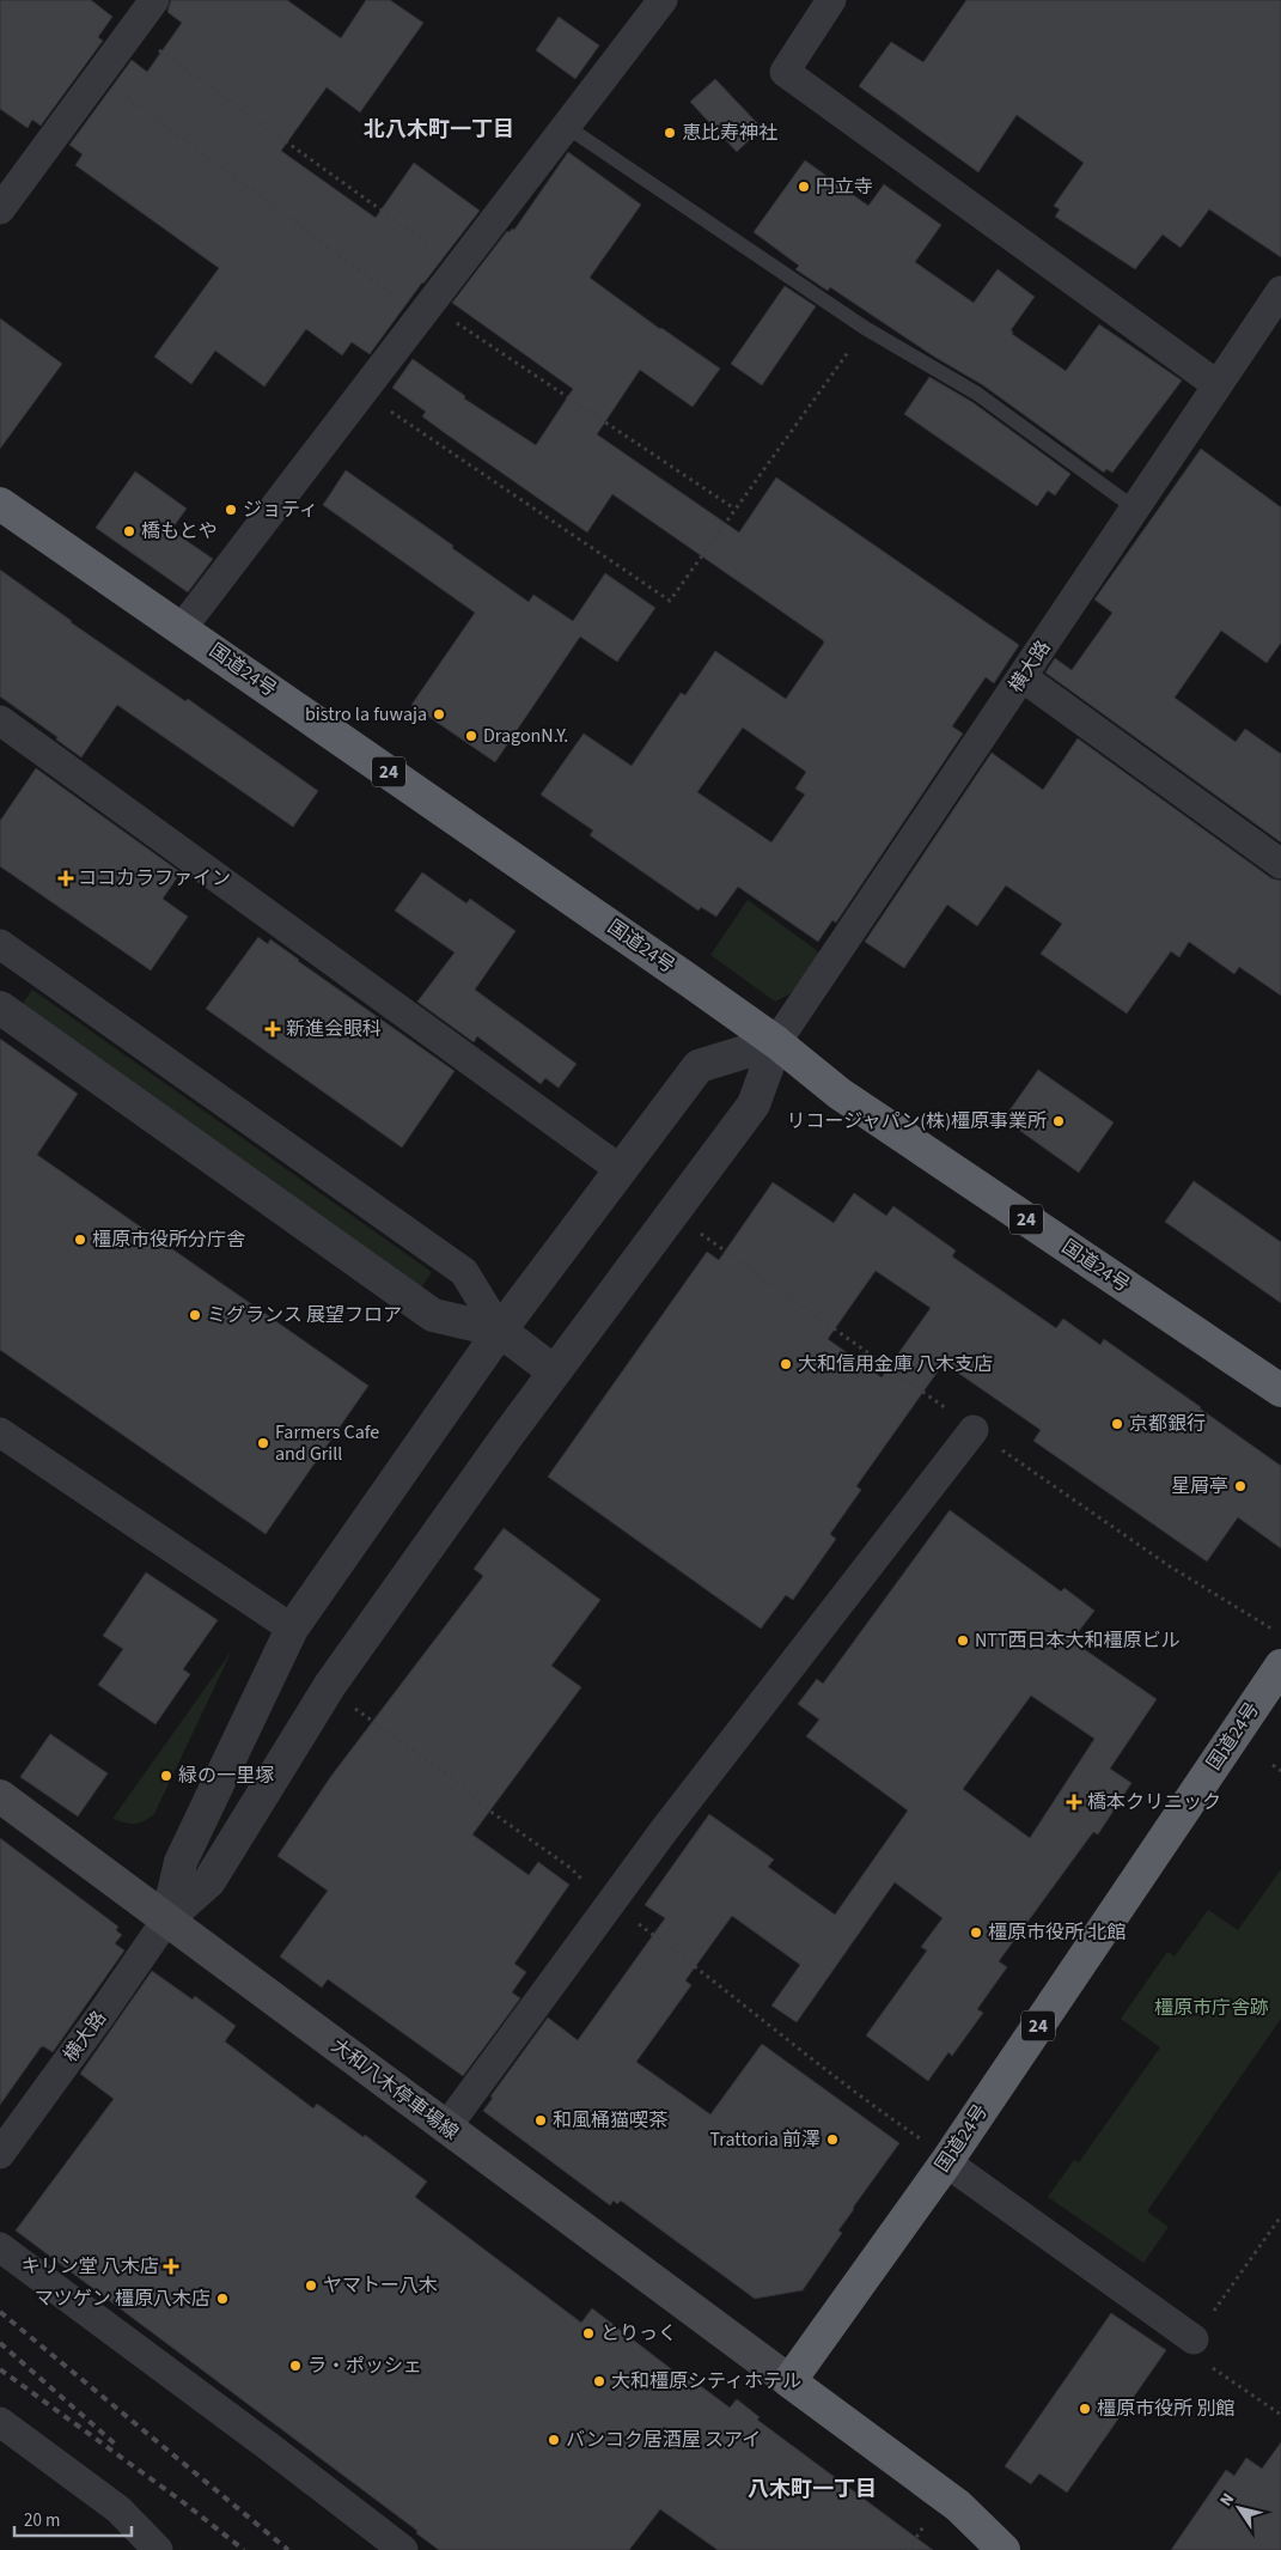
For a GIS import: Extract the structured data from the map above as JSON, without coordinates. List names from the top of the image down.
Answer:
{
  "streets": {
    "highway": ["国道24号", "24"],
    "main road": ["大和八木停車場線"],
    "street": ["横大路"]
  },
  "crossings": [
    ["横大路", "国道24号"],
    ["横大路", "大和八木停車場線"],
    ["国道24号", "大和八木停車場線"]
  ],
  "districts": ["北八木町一丁目", "八木町一丁目"],
  "parks": ["橿原市庁舎跡"],
  "places": {
    "other": [
      "恵比寿神社",
      "円立寺",
      "ジョティ",
      "橋もとや",
      "bistro la fuwaja",
      "DragonN.Y.",
      "リコージャパン(株)橿原事業所",
      "橿原市役所分庁舎",
      "ミグランス 展望フロア",
      "大和信用金庫 八木支店",
      "京都銀行",
      "Farmers Cafe and Grill",
      "星屑亭",
      "NTT西日本大和橿原ビル",
      "緑の一里塚",
      "橿原市役所 北館",
      "和風桶猫喫茶",
      "Trattoria 前澤",
      "ヤマトー八木",
      "マツゲン 橿原八木店",
      "とりっく",
      "ラ・ポッシェ",
      "大和橿原シティホテル",
      "橿原市役所 別館",
      "バンコク居酒屋 スアイ"
    ],
    "health": [
      "ココカラファイン",
      "新進会眼科",
      "橋本クリニック",
      "キリン堂 八木店"
    ]
  },
  "scale_bar": "20 m",
  "north": "top left"
}
